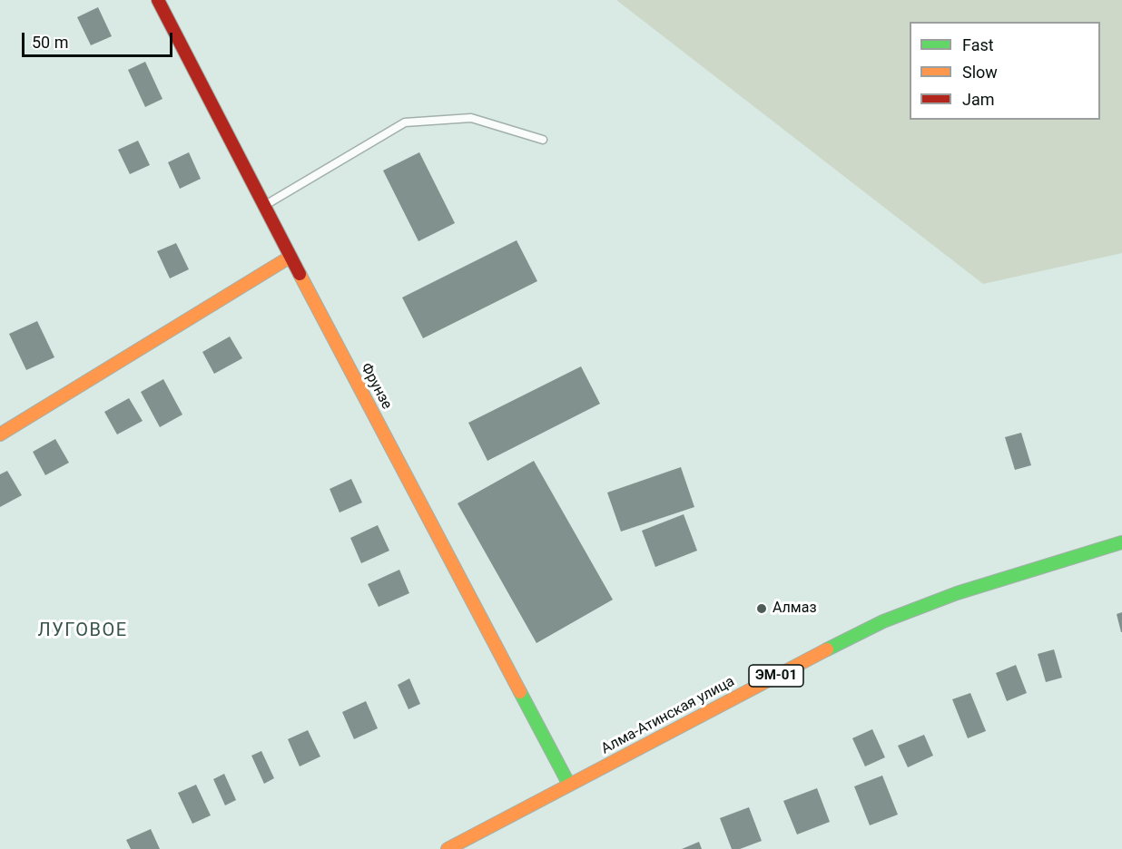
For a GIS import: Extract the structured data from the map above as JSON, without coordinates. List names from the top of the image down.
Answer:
{
  "streets": {
    "main road": ["Фрунзе", "ЭМ-01", "Алма-Атинская улица"]
  },
  "crossings": [
    ["Фрунзе", "Алма-Атинская улица"]
  ],
  "districts": ["ЛУГОВОЕ"],
  "places": ["Алмаз"],
  "legend": ["Fast", "Slow", "Jam"],
  "scale_bar": "50 m"
}
